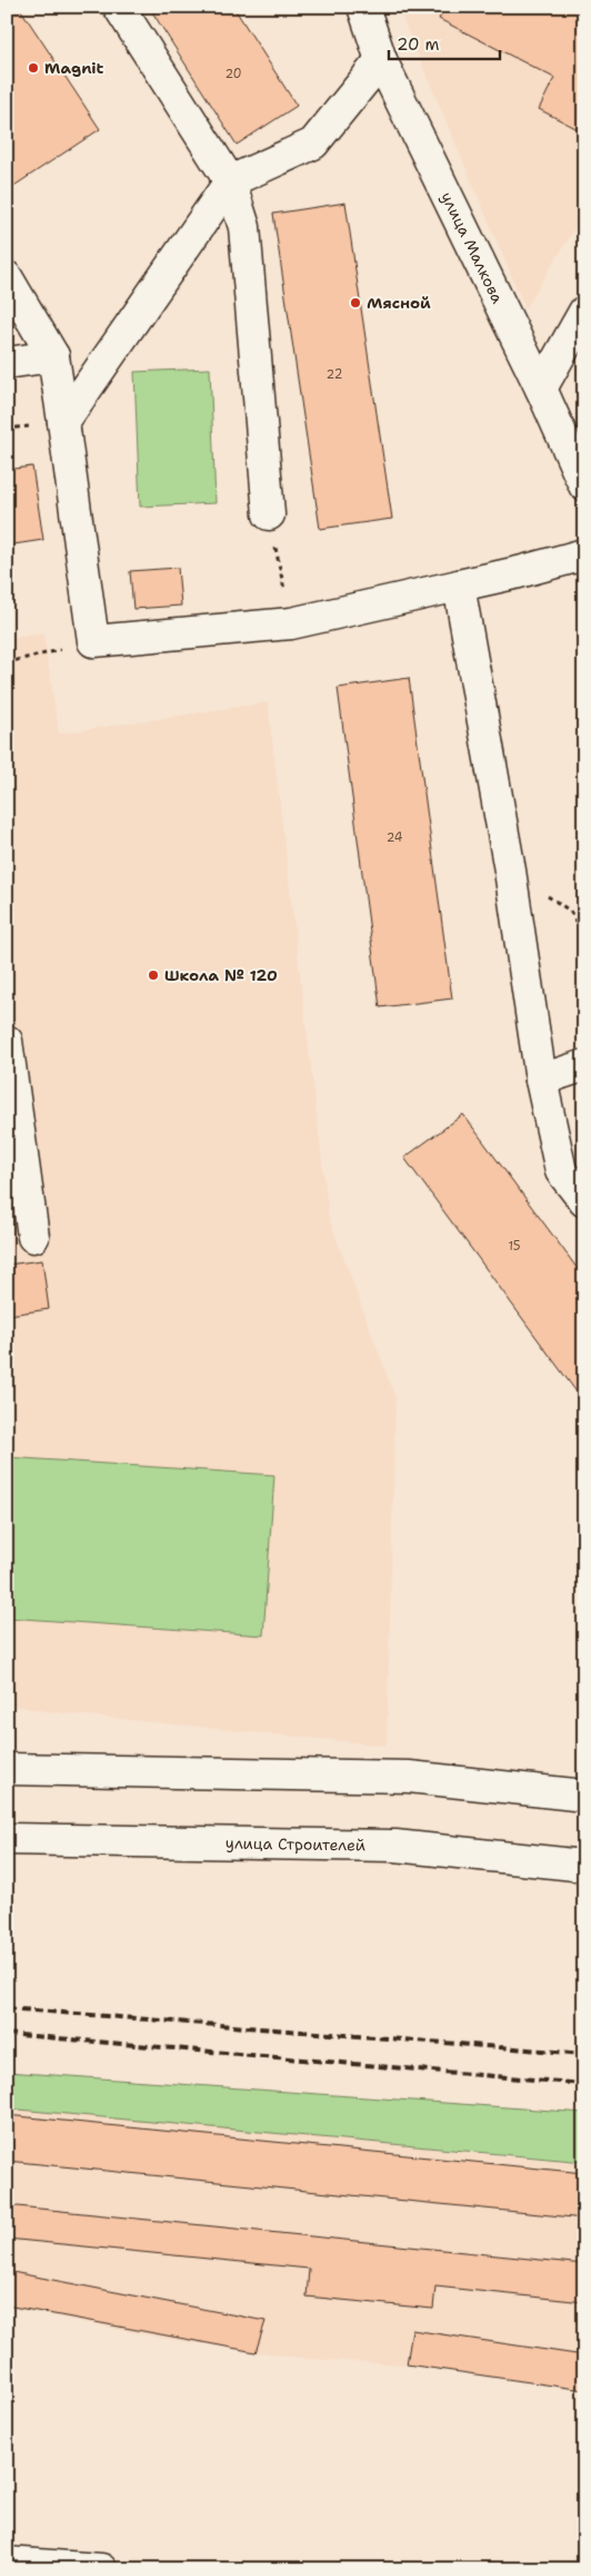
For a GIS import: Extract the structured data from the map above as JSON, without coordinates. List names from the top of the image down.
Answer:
{
  "streets": {
    "main road": ["улица Малкова", "улица Строителей"]
  },
  "places": ["Magnit", "Мясной", "Школа № 120"],
  "house_numbers": [
    "20",
    "22",
    "24",
    "15"
  ],
  "scale_bar": "20 m"
}
